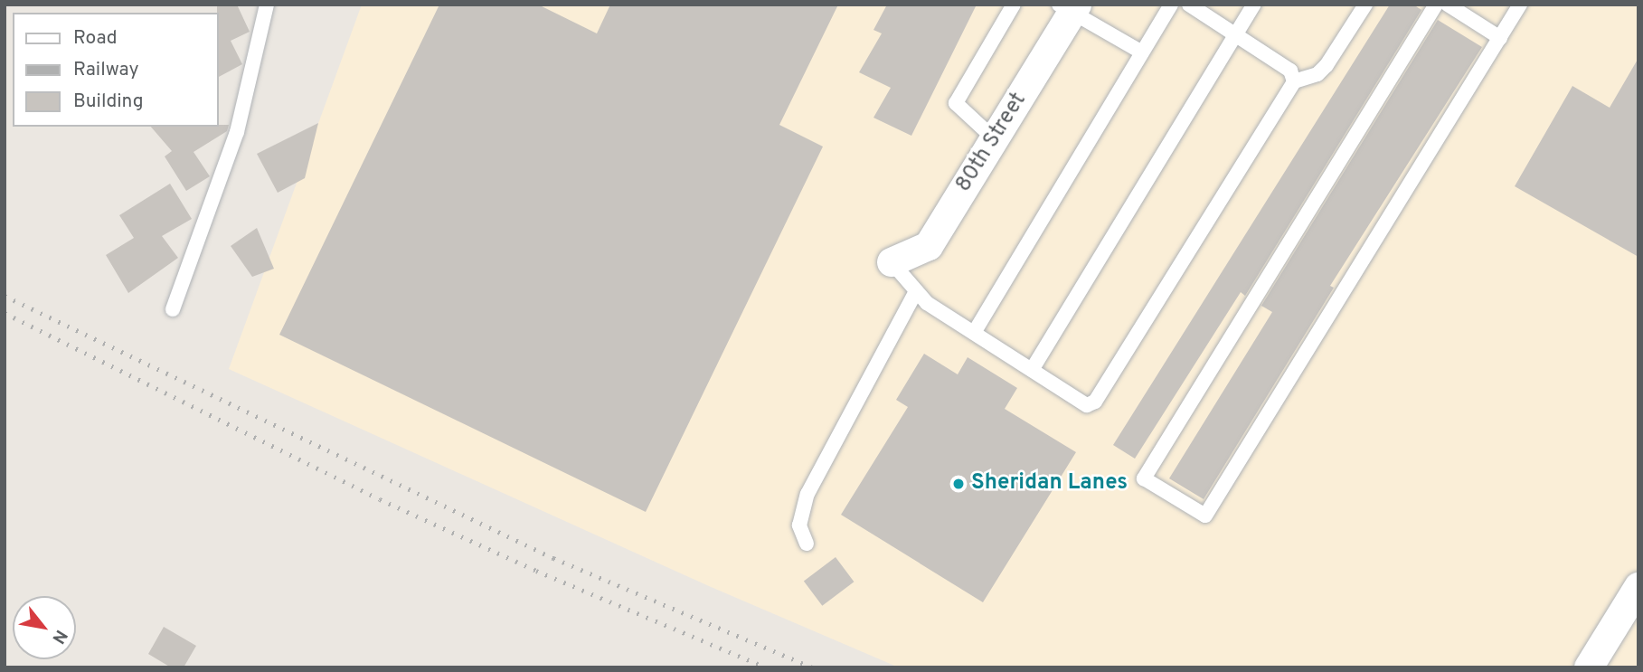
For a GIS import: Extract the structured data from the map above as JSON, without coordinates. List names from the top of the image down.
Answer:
{
  "streets": {
    "street": ["80th Street"]
  },
  "places": ["Sheridan Lanes"],
  "legend": ["Road", "Railway", "Building"],
  "north": "bottom right"
}
